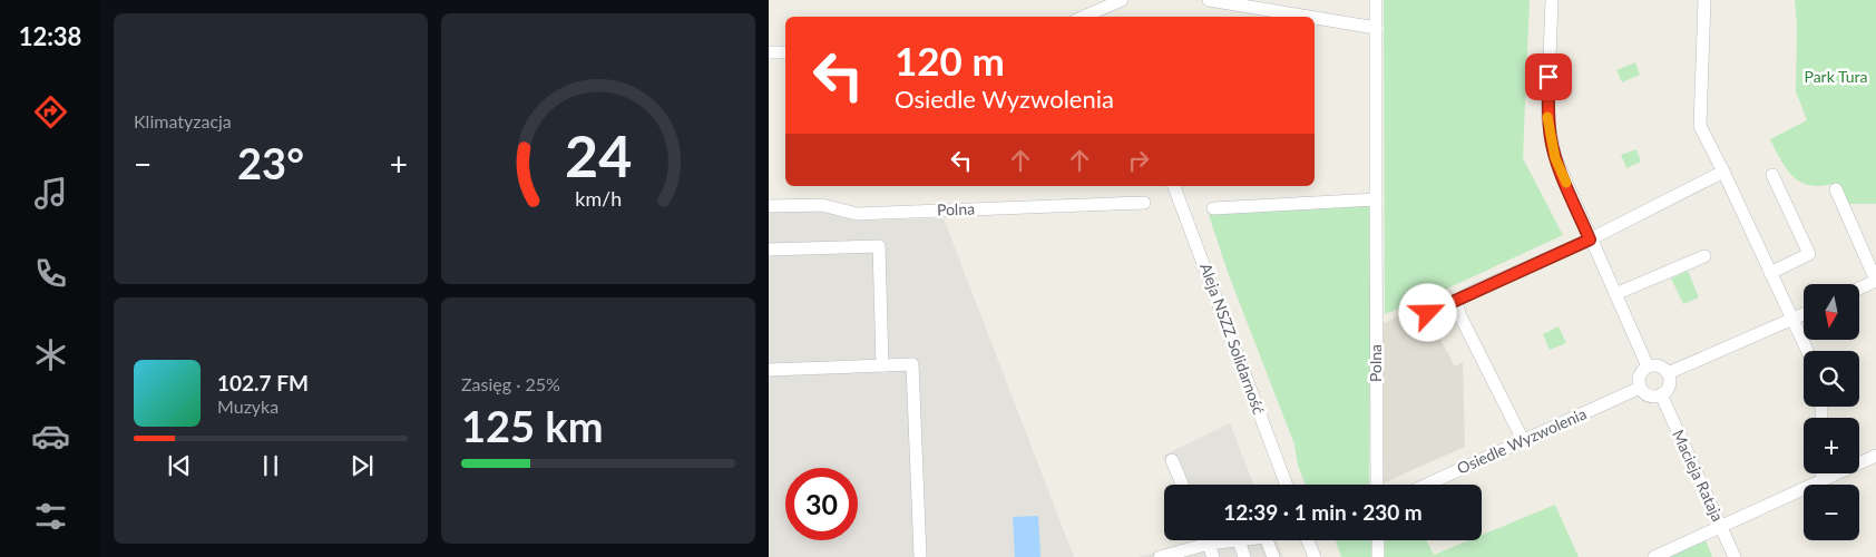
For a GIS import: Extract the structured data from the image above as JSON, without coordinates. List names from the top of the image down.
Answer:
{
  "streets": {
    "street": [
      "Polna",
      "Aleja NSZZ Solidarność",
      "Osiedle Wyzwolenia",
      "Macieja Rataja"
    ]
  },
  "crossings": [
    ["Osiedle Wyzwolenia", "Macieja Rataja"]
  ],
  "parks": ["Park Tura"],
  "north": "bottom",
  "page": {
    "tabs": "12:38",
    "tile": [
      "Klimatyzacja",
      ["Zasięg · 25%", "125 km"]
    ],
    "turn": ["120 m", "Osiedle Wyzwolenia"],
    "heat": ["−", "23°", "+"],
    "map_buttons": ["+", "−"],
    "song": ["102.7 FM", "Muzyka"],
    "limit": "30",
    "trip": "12:39 · 1 min · 230 m",
    "gauge": ["24", "km/h"]
  }
}
